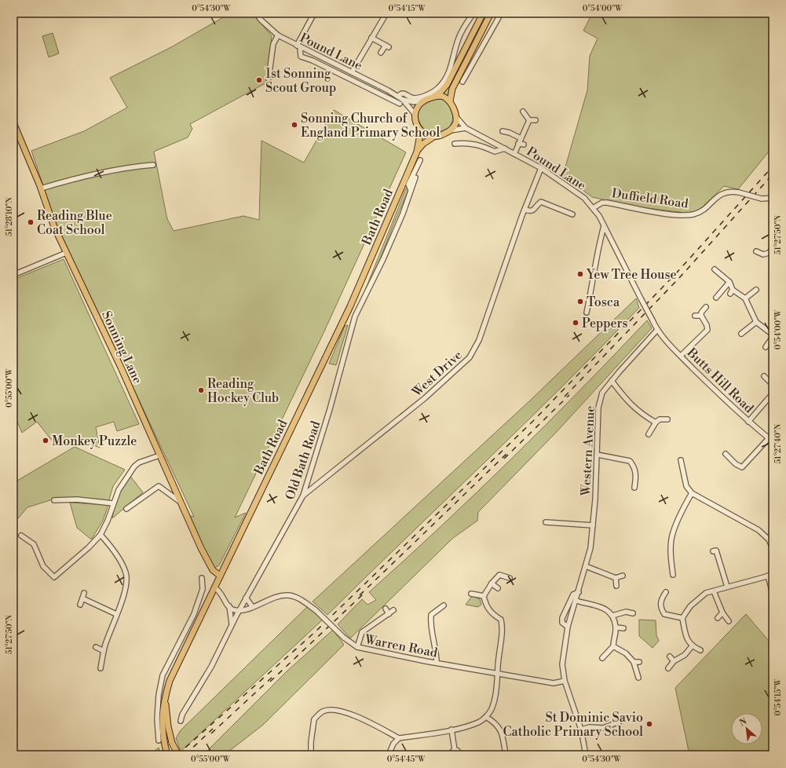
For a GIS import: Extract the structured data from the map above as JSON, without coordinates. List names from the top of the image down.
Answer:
{
  "streets": {
    "main road": ["Bath Road", "Sonning Lane"],
    "street": [
      "Pound Lane",
      "Duffield Road",
      "West Drive",
      "Butts Hill Road",
      "Western Avenue",
      "Old Bath Road",
      "Warren Road"
    ]
  },
  "crossings": [
    ["Pound Lane", "Duffield Road"],
    ["Pound Lane", "Bath Road"],
    ["Pound Lane", "West Drive"],
    ["Pound Lane", "Butts Hill Road"],
    ["Pound Lane", "Western Avenue"],
    ["Bath Road", "Sonning Lane"],
    ["West Drive", "Old Bath Road"],
    ["Butts Hill Road", "Western Avenue"],
    ["Western Avenue", "Warren Road"],
    ["Old Bath Road", "Warren Road"]
  ],
  "places": [
    "1st Sonning Scout Group",
    "Sonning Church of England Primary School",
    "Reading Blue Coat School",
    "Yew Tree House",
    "Tosca",
    "Peppers",
    "Reading Hockey Club",
    "Monkey Puzzle",
    "St Dominic Savio Catholic Primary School"
  ],
  "north": "top left",
  "coordinates": [
    "0°54'30\"W",
    "0°54'15\"W",
    "0°54'00\"W",
    "51°28'10\"N",
    "51°27'50\"N",
    "0°55'00\"W",
    "51°27'40\"N",
    "0°54'45\"W"
  ]
}
